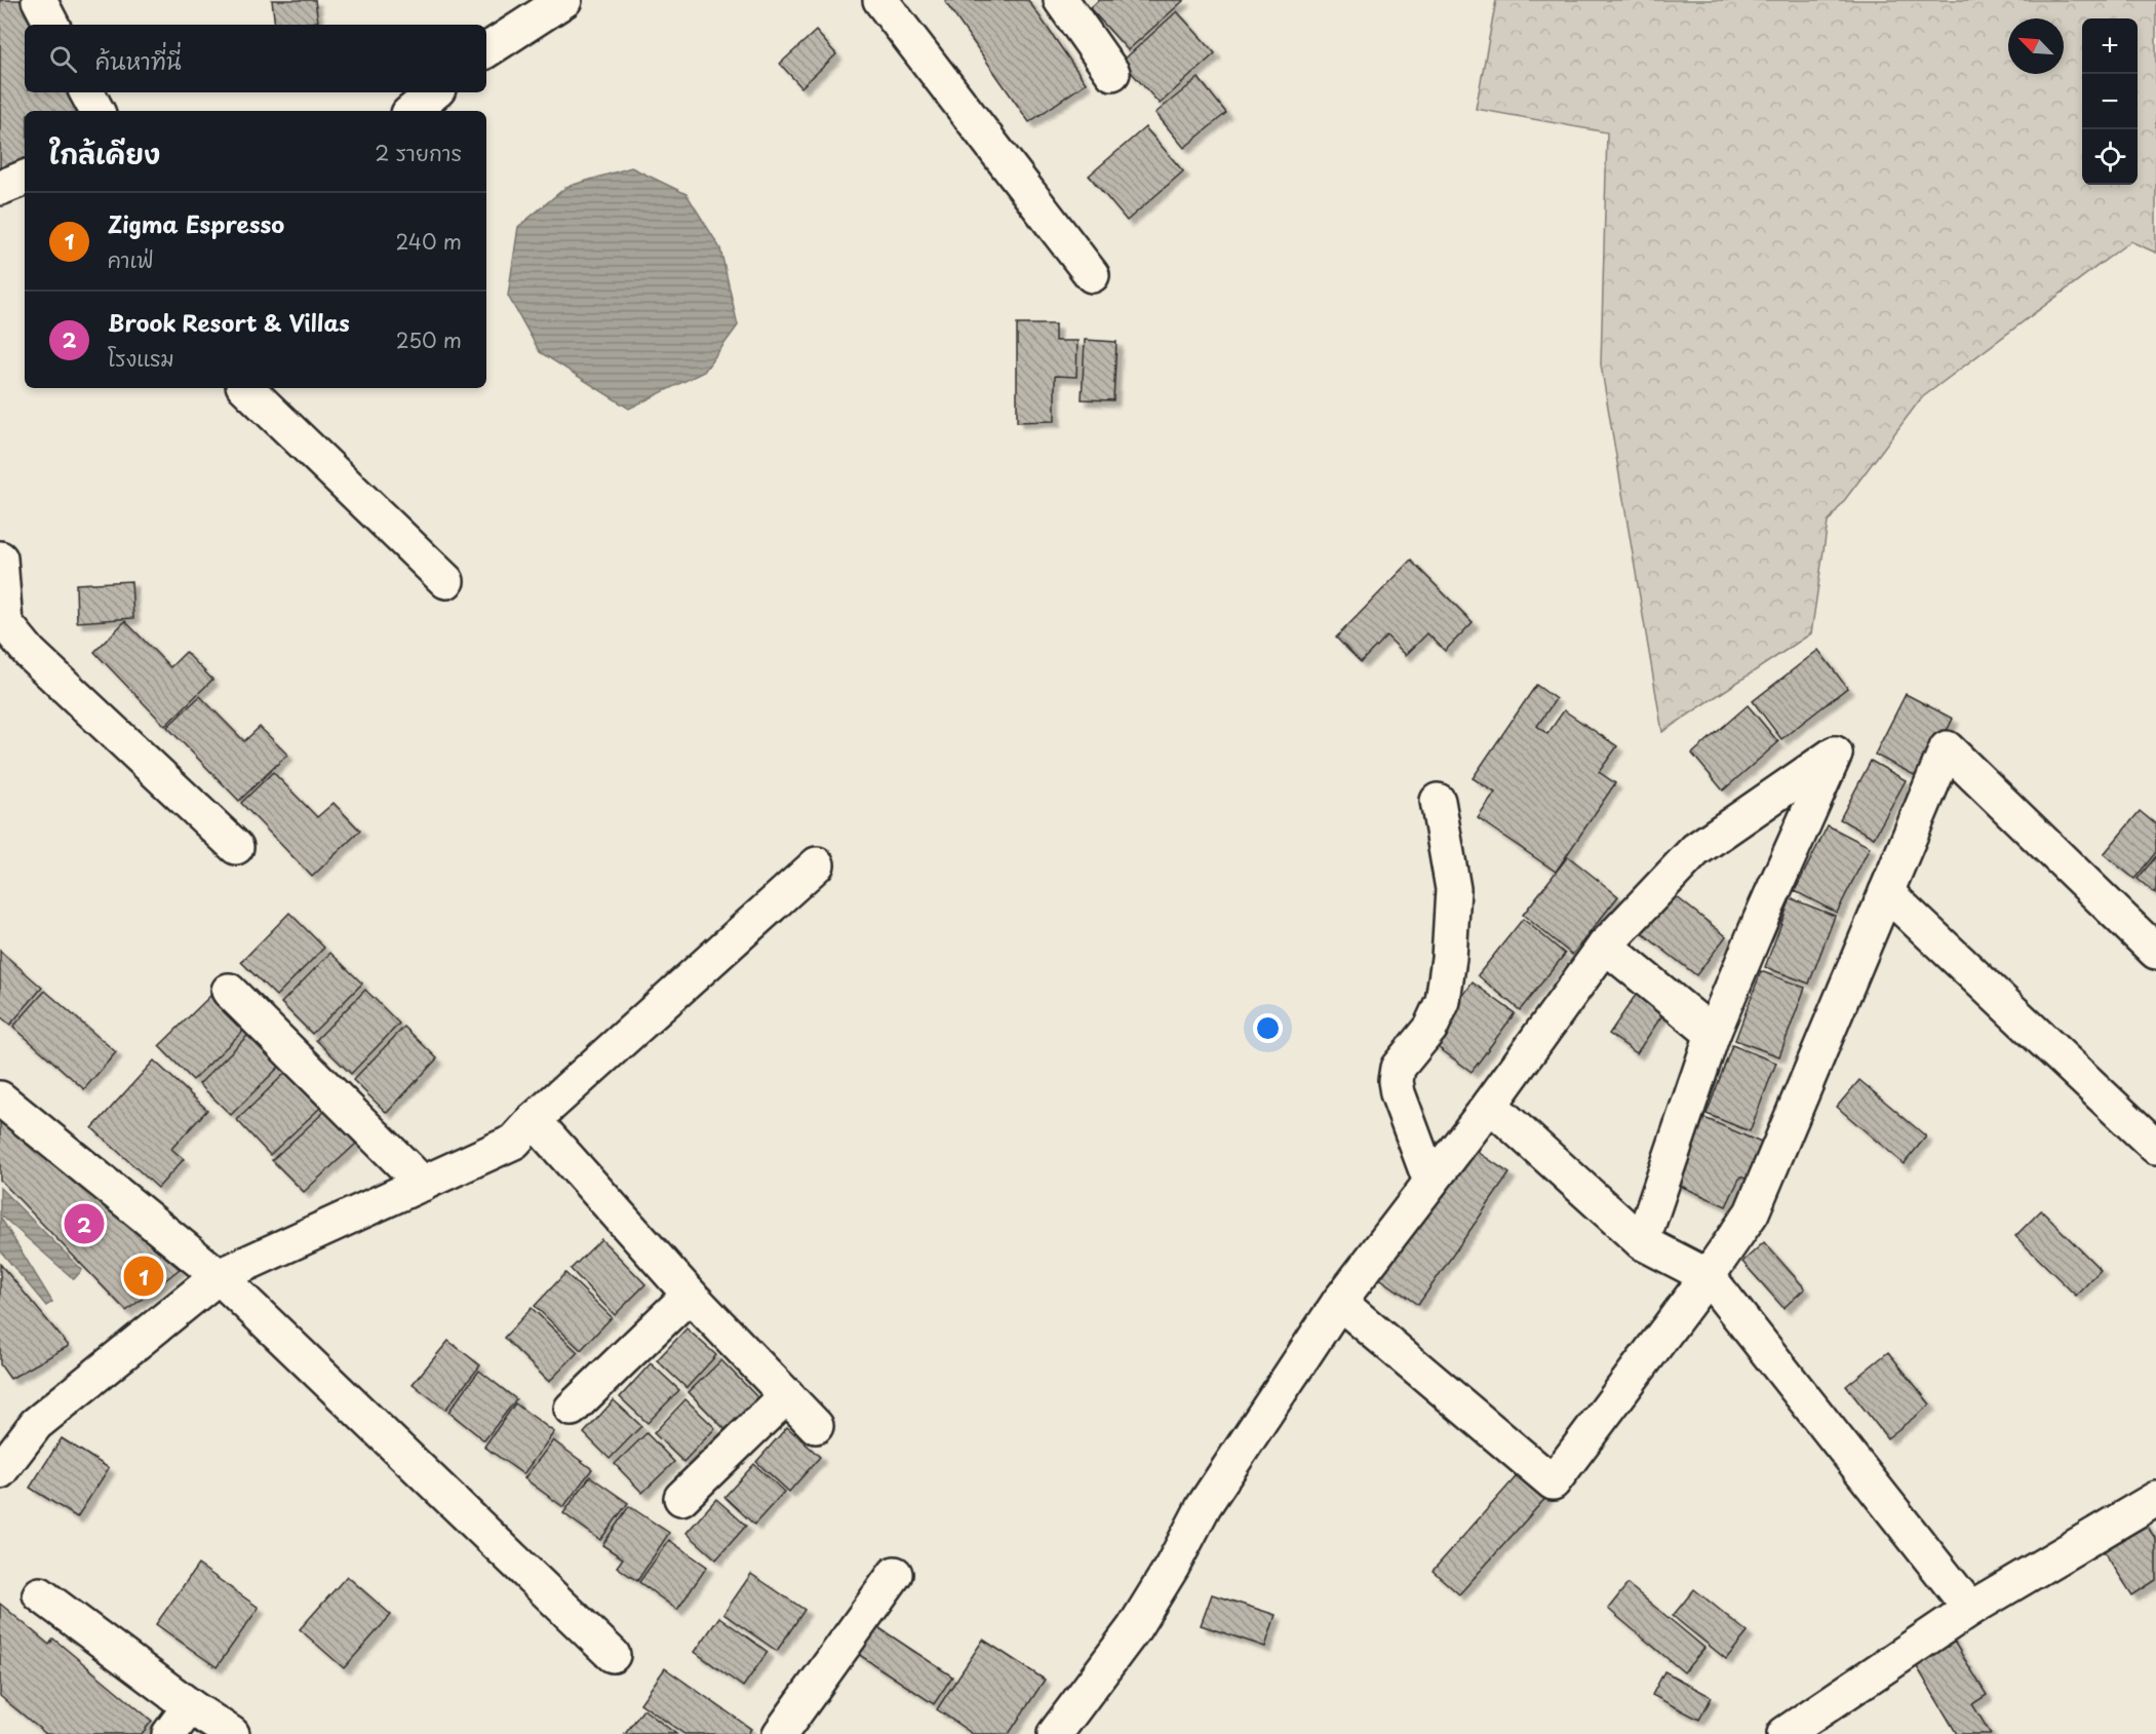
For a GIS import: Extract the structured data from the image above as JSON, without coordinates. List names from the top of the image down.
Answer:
{
  "north": "top left",
  "page": {
    "map_buttons": ["+", "−"],
    "search": "ค้นหาที่นี่",
    "heading": ["ใกล้เคียง", "2 รายการ"],
    "list": [
      {
        "mark": "1",
        "name": "Zigma Espresso",
        "note": "คาเฟ่",
        "value": "240 m"
      },
      {
        "mark": "2",
        "name": "Brook Resort & Villas",
        "note": "โรงแรม",
        "value": "250 m"
      }
    ],
    "pins": ["2", "1"]
  }
}
